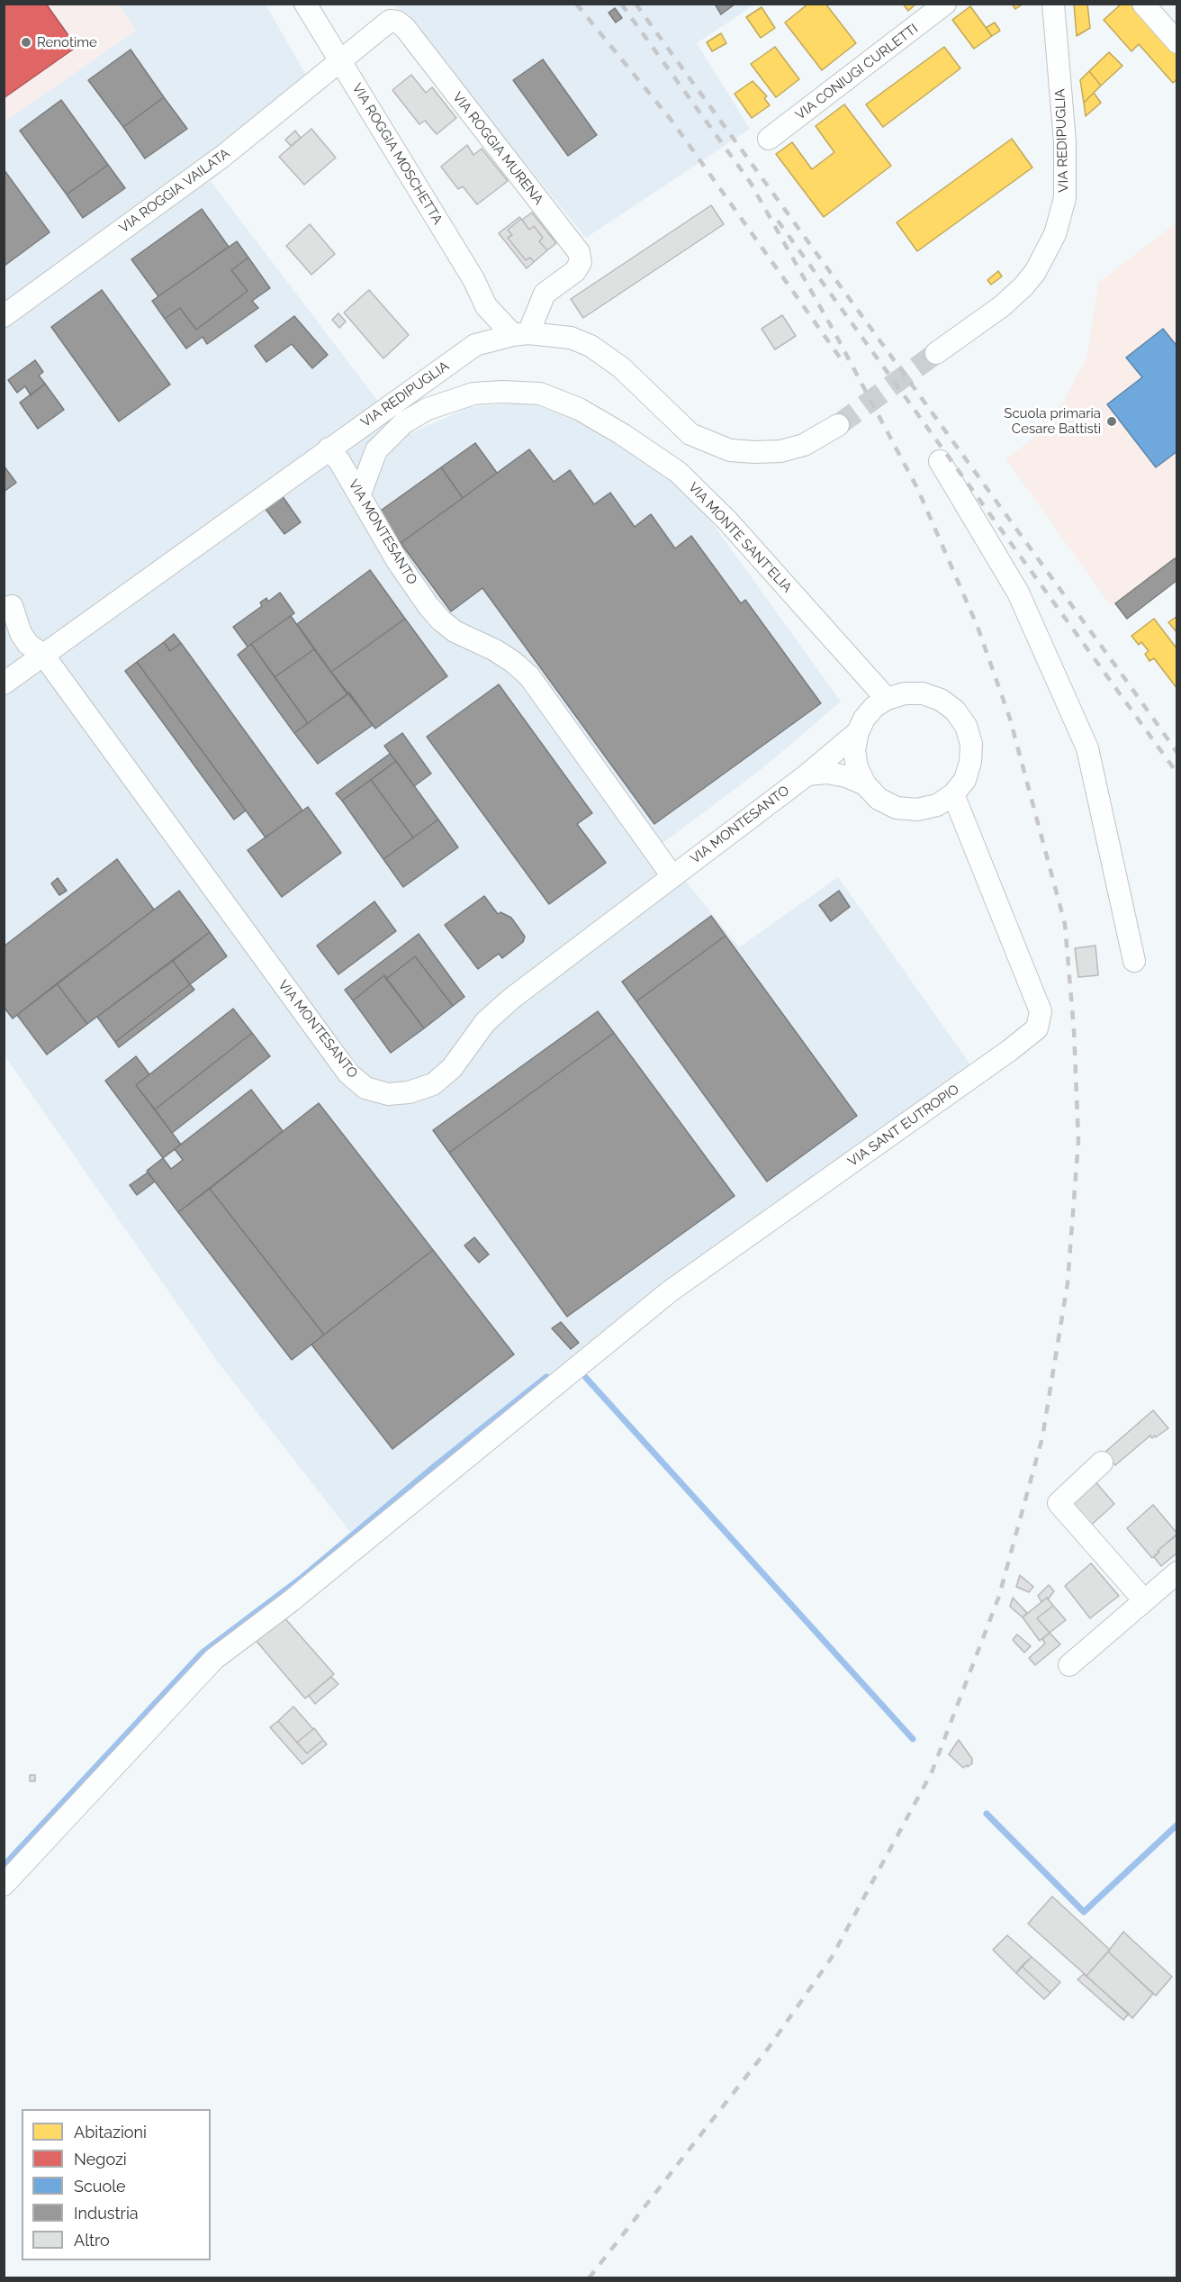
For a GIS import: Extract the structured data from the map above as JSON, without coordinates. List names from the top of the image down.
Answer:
{
  "streets": {
    "street": [
      "VIA CONIUGI CURLETTI",
      "VIA REDIPUGLIA",
      "VIA ROGGIA MURENA",
      "VIA ROGGIA MOSCHETTA",
      "VIA ROGGIA VAILATA",
      "VIA MONTESANTO",
      "VIA MONTE SANT'ELIA",
      "VIA SANT EUTROPIO"
    ]
  },
  "crossings": [
    ["VIA REDIPUGLIA", "VIA ROGGIA MURENA"],
    ["VIA REDIPUGLIA", "VIA ROGGIA MOSCHETTA"],
    ["VIA REDIPUGLIA", "VIA MONTESANTO"],
    ["VIA ROGGIA MURENA", "VIA ROGGIA MOSCHETTA"],
    ["VIA ROGGIA MURENA", "VIA ROGGIA VAILATA"],
    ["VIA ROGGIA MOSCHETTA", "VIA ROGGIA VAILATA"],
    ["VIA MONTESANTO", "VIA MONTE SANT'ELIA"],
    ["VIA MONTESANTO", "VIA SANT EUTROPIO"],
    ["VIA MONTE SANT'ELIA", "VIA SANT EUTROPIO"]
  ],
  "places": ["Renotime", "Scuola primaria Cesare Battisti"],
  "legend": [
    "Abitazioni",
    "Negozi",
    "Scuole",
    "Industria",
    "Altro"
  ]
}
